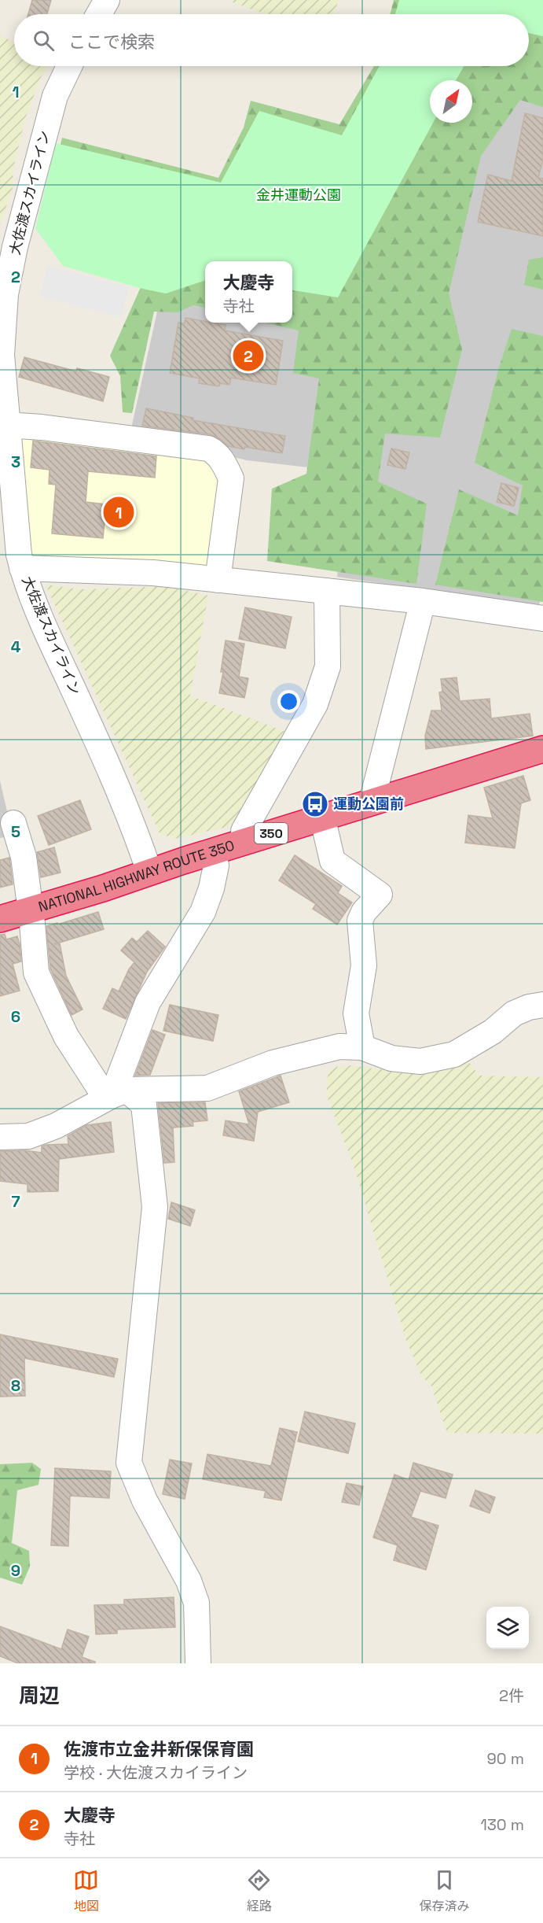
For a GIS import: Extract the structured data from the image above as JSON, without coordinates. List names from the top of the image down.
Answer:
{
  "streets": {
    "highway": ["350", "NATIONAL HIGHWAY ROUTE 350"],
    "street": ["大佐渡スカイライン"]
  },
  "crossings": [
    ["大佐渡スカイライン", "NATIONAL HIGHWAY ROUTE 350"]
  ],
  "parks": ["金井運動公園"],
  "places": {
    "bus stop": ["運動公園前"]
  },
  "north": "top right",
  "page": {
    "search": "ここで検索",
    "popup": ["大慶寺", "寺社"],
    "pins": ["2", "1"],
    "heading": ["周辺", "2件"],
    "list": [
      {
        "mark": "1",
        "name": "佐渡市立金井新保保育園",
        "note": "学校 · 大佐渡スカイライン",
        "value": "90 m"
      },
      {
        "mark": "2",
        "name": "大慶寺",
        "note": "寺社",
        "value": "130 m"
      }
    ],
    "nav": ["地図", "経路", "保存済み"]
  },
  "grid": {
    "rows": [
      "1",
      "2",
      "3",
      "4",
      "5",
      "6",
      "7",
      "8",
      "9"
    ]
  }
}
